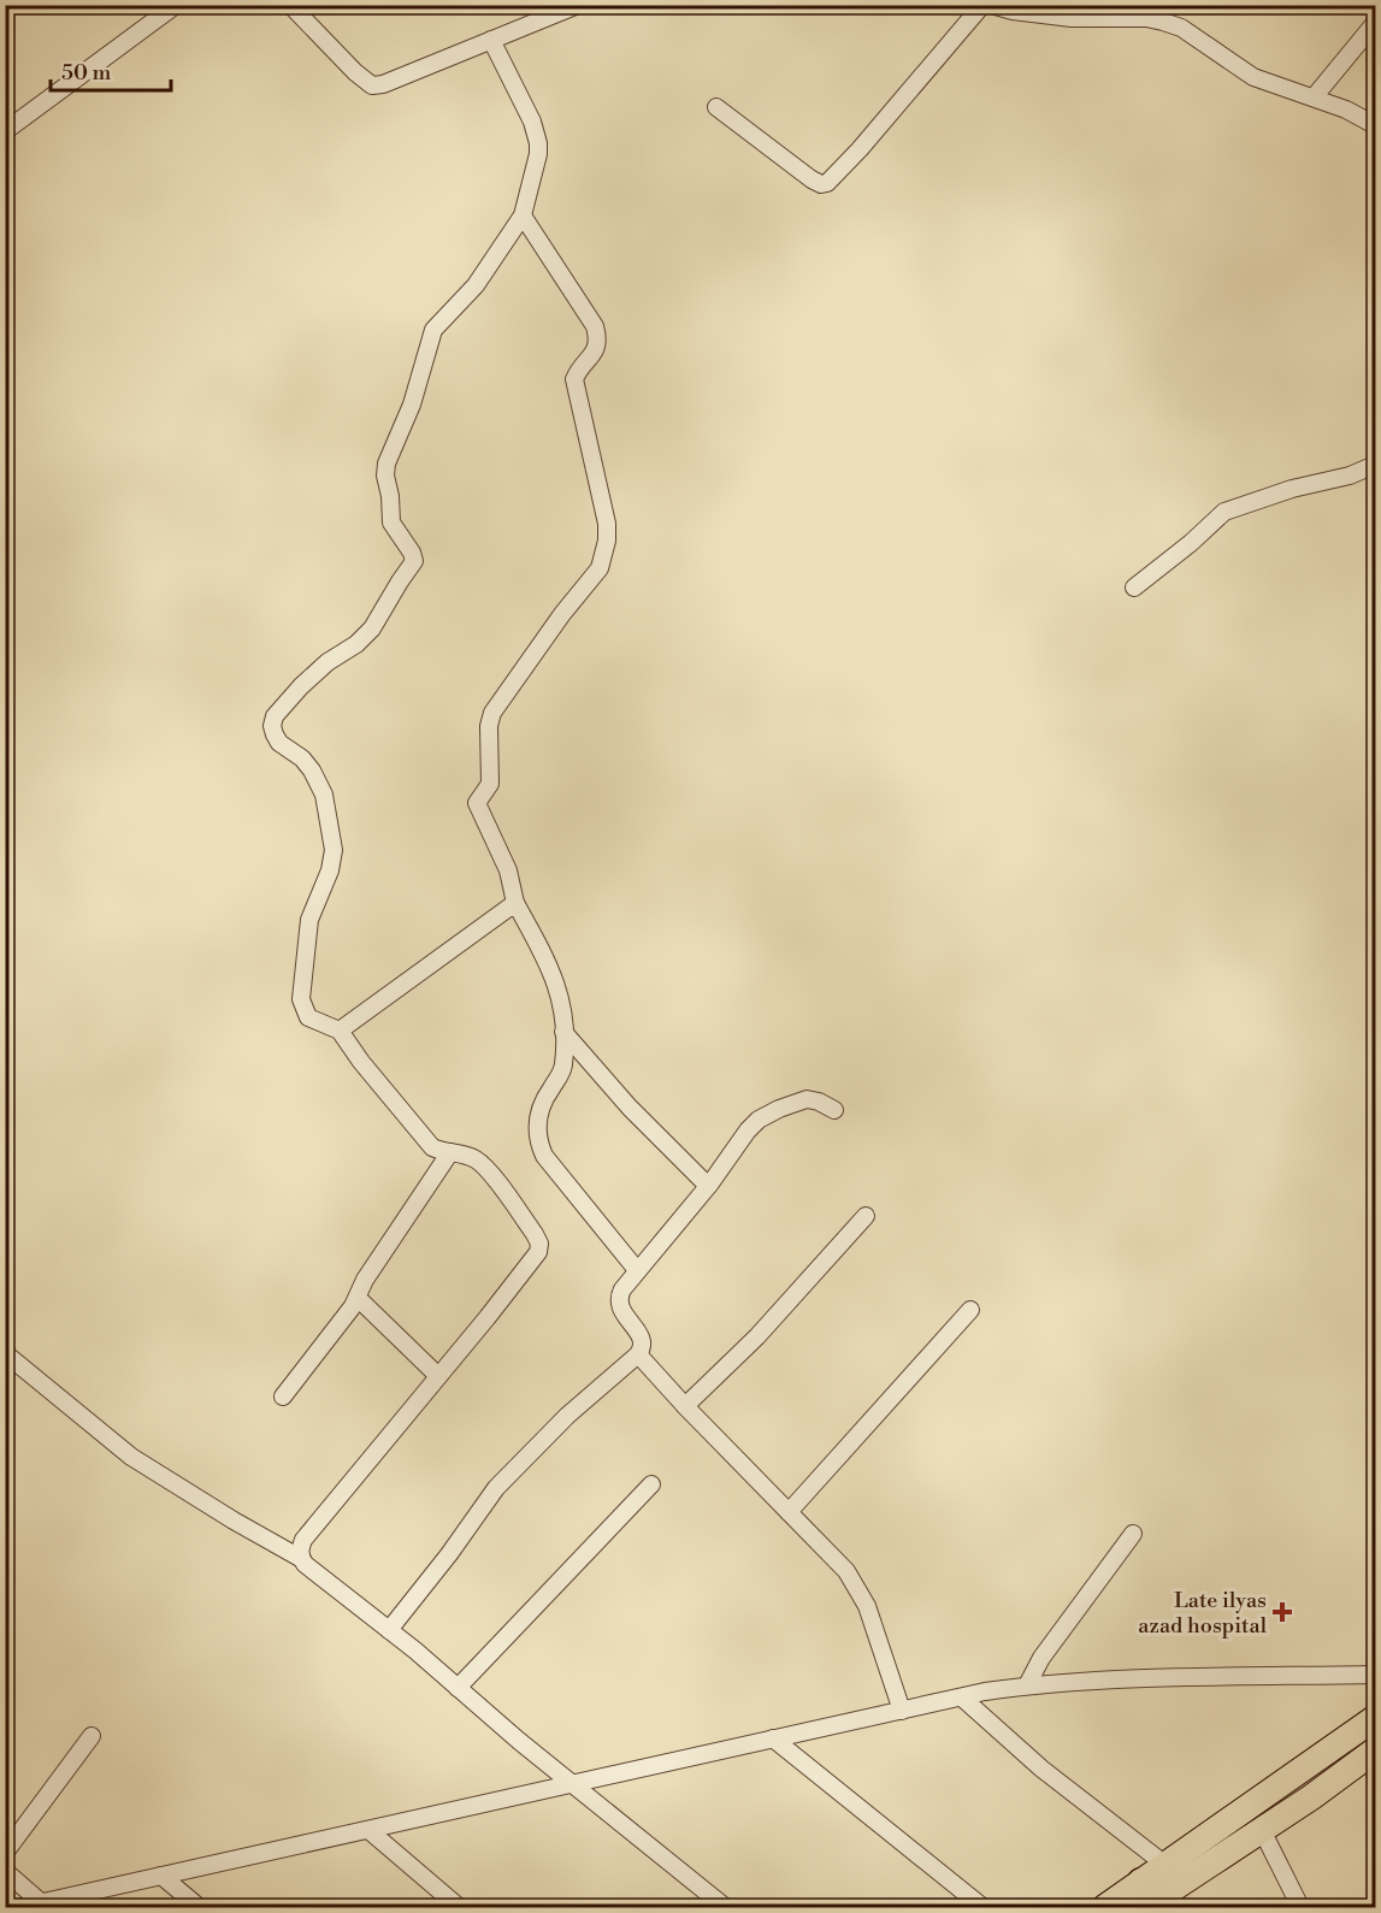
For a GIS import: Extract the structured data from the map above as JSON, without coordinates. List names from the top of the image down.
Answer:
{
  "places": {
    "health": ["Late ilyas azad hospital"]
  },
  "scale_bar": "50 m"
}
